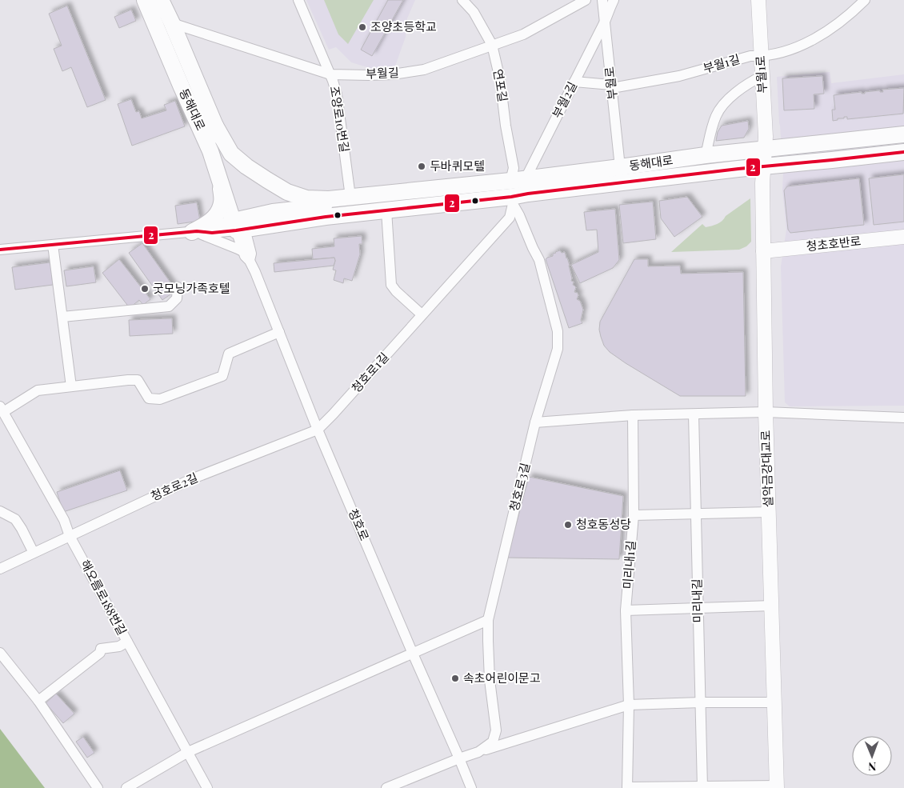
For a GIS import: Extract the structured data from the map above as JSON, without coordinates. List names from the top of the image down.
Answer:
{
  "streets": {
    "main road": ["동해대로"],
    "street": [
      "부월1길",
      "부월길",
      "부월1로",
      "부월로",
      "연포길",
      "부월2길",
      "조양로10번길",
      "청초호반로",
      "청호로1길",
      "설악금강대교로",
      "청호로2길",
      "청호로3길",
      "청호로",
      "미리내1길",
      "해오름로188번길",
      "미리내길"
    ]
  },
  "crossings": [
    ["부월1길", "부월1로"],
    ["부월1길", "부월로"],
    ["부월1길", "부월2길"],
    ["부월길", "연포길"],
    ["부월길", "동해대로"],
    ["부월길", "조양로10번길"],
    ["부월1로", "동해대로"],
    ["부월1로", "설악금강대교로"],
    ["부월로", "부월2길"],
    ["부월로", "동해대로"],
    ["연포길", "부월2길"],
    ["연포길", "동해대로"],
    ["부월2길", "동해대로"],
    ["동해대로", "조양로10번길"],
    ["동해대로", "청호로1길"],
    ["동해대로", "설악금강대교로"],
    ["동해대로", "청호로3길"],
    ["동해대로", "청호로"],
    ["청초호반로", "설악금강대교로"],
    ["청호로1길", "청호로2길"],
    ["청호로1길", "청호로3길"],
    ["청호로1길", "청호로"],
    ["청호로2길", "청호로"],
    ["청호로2길", "해오름로188번길"],
    ["청호로3길", "청호로"]
  ],
  "places": [
    "조양초등학교",
    "두바퀴모텔",
    "굿모닝가족호텔",
    "청호동성당",
    "속초어린이문고"
  ],
  "lines": ["transit line 2"],
  "north": "bottom"
}
